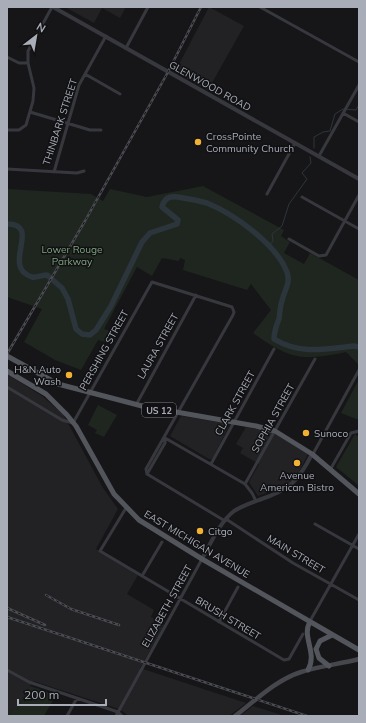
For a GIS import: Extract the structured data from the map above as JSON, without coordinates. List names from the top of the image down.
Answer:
{
  "streets": {
    "main road": ["US 12", "EAST MICHIGAN AVENUE"],
    "street": [
      "GLENWOOD ROAD",
      "THINBARK STREET",
      "LAURA STREET",
      "PERSHING STREET",
      "CLARK STREET",
      "SOPHIA STREET",
      "MAIN STREET",
      "ELIZABETH STREET",
      "BRUSH STREET"
    ]
  },
  "crossings": [
    ["GLENWOOD ROAD", "THINBARK STREET"],
    ["LAURA STREET", "PERSHING STREET"],
    ["LAURA STREET", "US 12"],
    ["PERSHING STREET", "US 12"],
    ["PERSHING STREET", "EAST MICHIGAN AVENUE"],
    ["CLARK STREET", "US 12"],
    ["US 12", "SOPHIA STREET"],
    ["US 12", "ELIZABETH STREET"],
    ["EAST MICHIGAN AVENUE", "ELIZABETH STREET"],
    ["EAST MICHIGAN AVENUE", "BRUSH STREET"],
    ["MAIN STREET", "ELIZABETH STREET"],
    ["ELIZABETH STREET", "BRUSH STREET"]
  ],
  "parks": ["Lower Rouge Parkway"],
  "places": [
    "CrossPointe Community Church",
    "H&N Auto Wash",
    "Sunoco",
    "Avenue American Bistro",
    "Citgo"
  ],
  "scale_bar": "200 m",
  "north": "top right"
}
